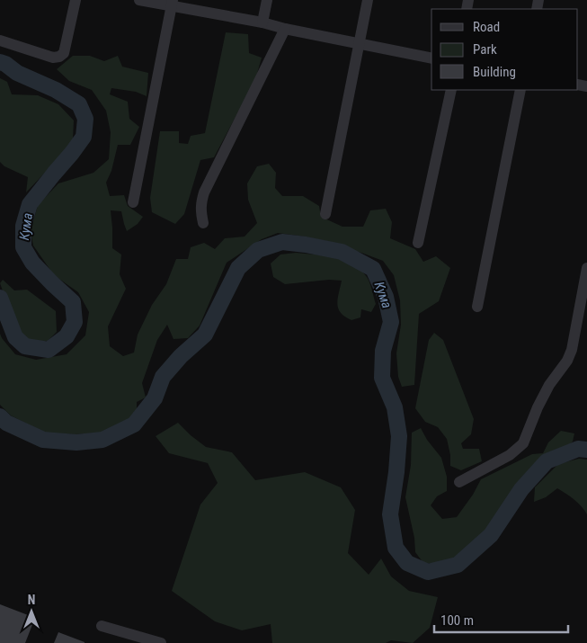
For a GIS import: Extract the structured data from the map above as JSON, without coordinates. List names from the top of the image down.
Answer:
{
  "water": ["Кума"],
  "legend": ["Road", "Park", "Building"],
  "scale_bar": "100 m",
  "north": "top"
}
